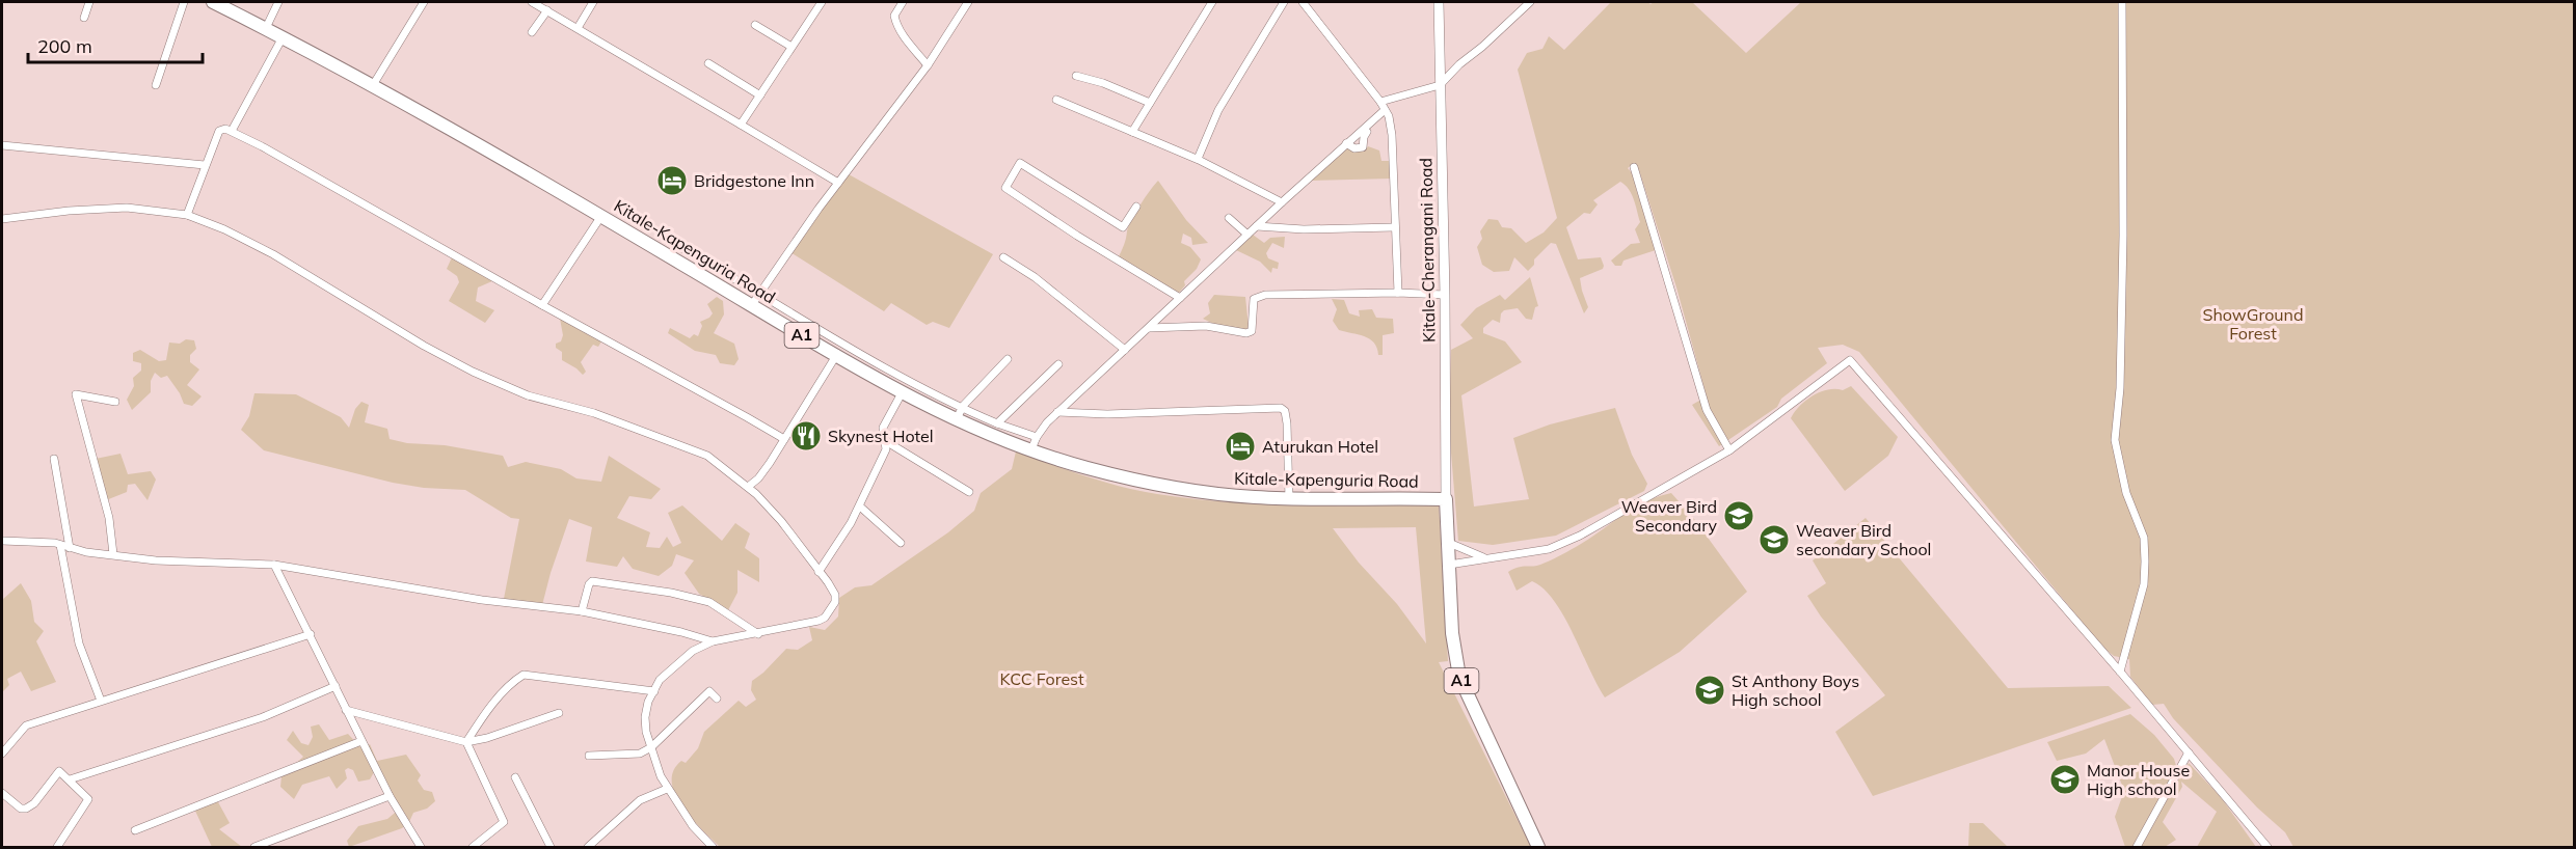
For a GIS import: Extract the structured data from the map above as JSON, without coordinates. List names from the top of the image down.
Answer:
{
  "streets": {
    "highway": ["Kitale-Kapenguria Road", "A1"],
    "main road": ["Kitale-Cherangani Road"]
  },
  "crossings": [
    ["Kitale-Cherangani Road", "Kitale-Kapenguria Road"],
    ["Kitale-Cherangani Road", "A1"],
    ["Kitale-Kapenguria Road", "A1"]
  ],
  "parks": ["ShowGround Forest", "KCC Forest"],
  "places": {
    "hotel": ["Bridgestone Inn", "Aturukan Hotel"],
    "restaurant": ["Skynest Hotel"],
    "school or university": [
      "Weaver Bird Secondary",
      "Weaver Bird secondary School",
      "St Anthony Boys High school",
      "Manor House High school"
    ]
  },
  "scale_bar": "200 m"
}
